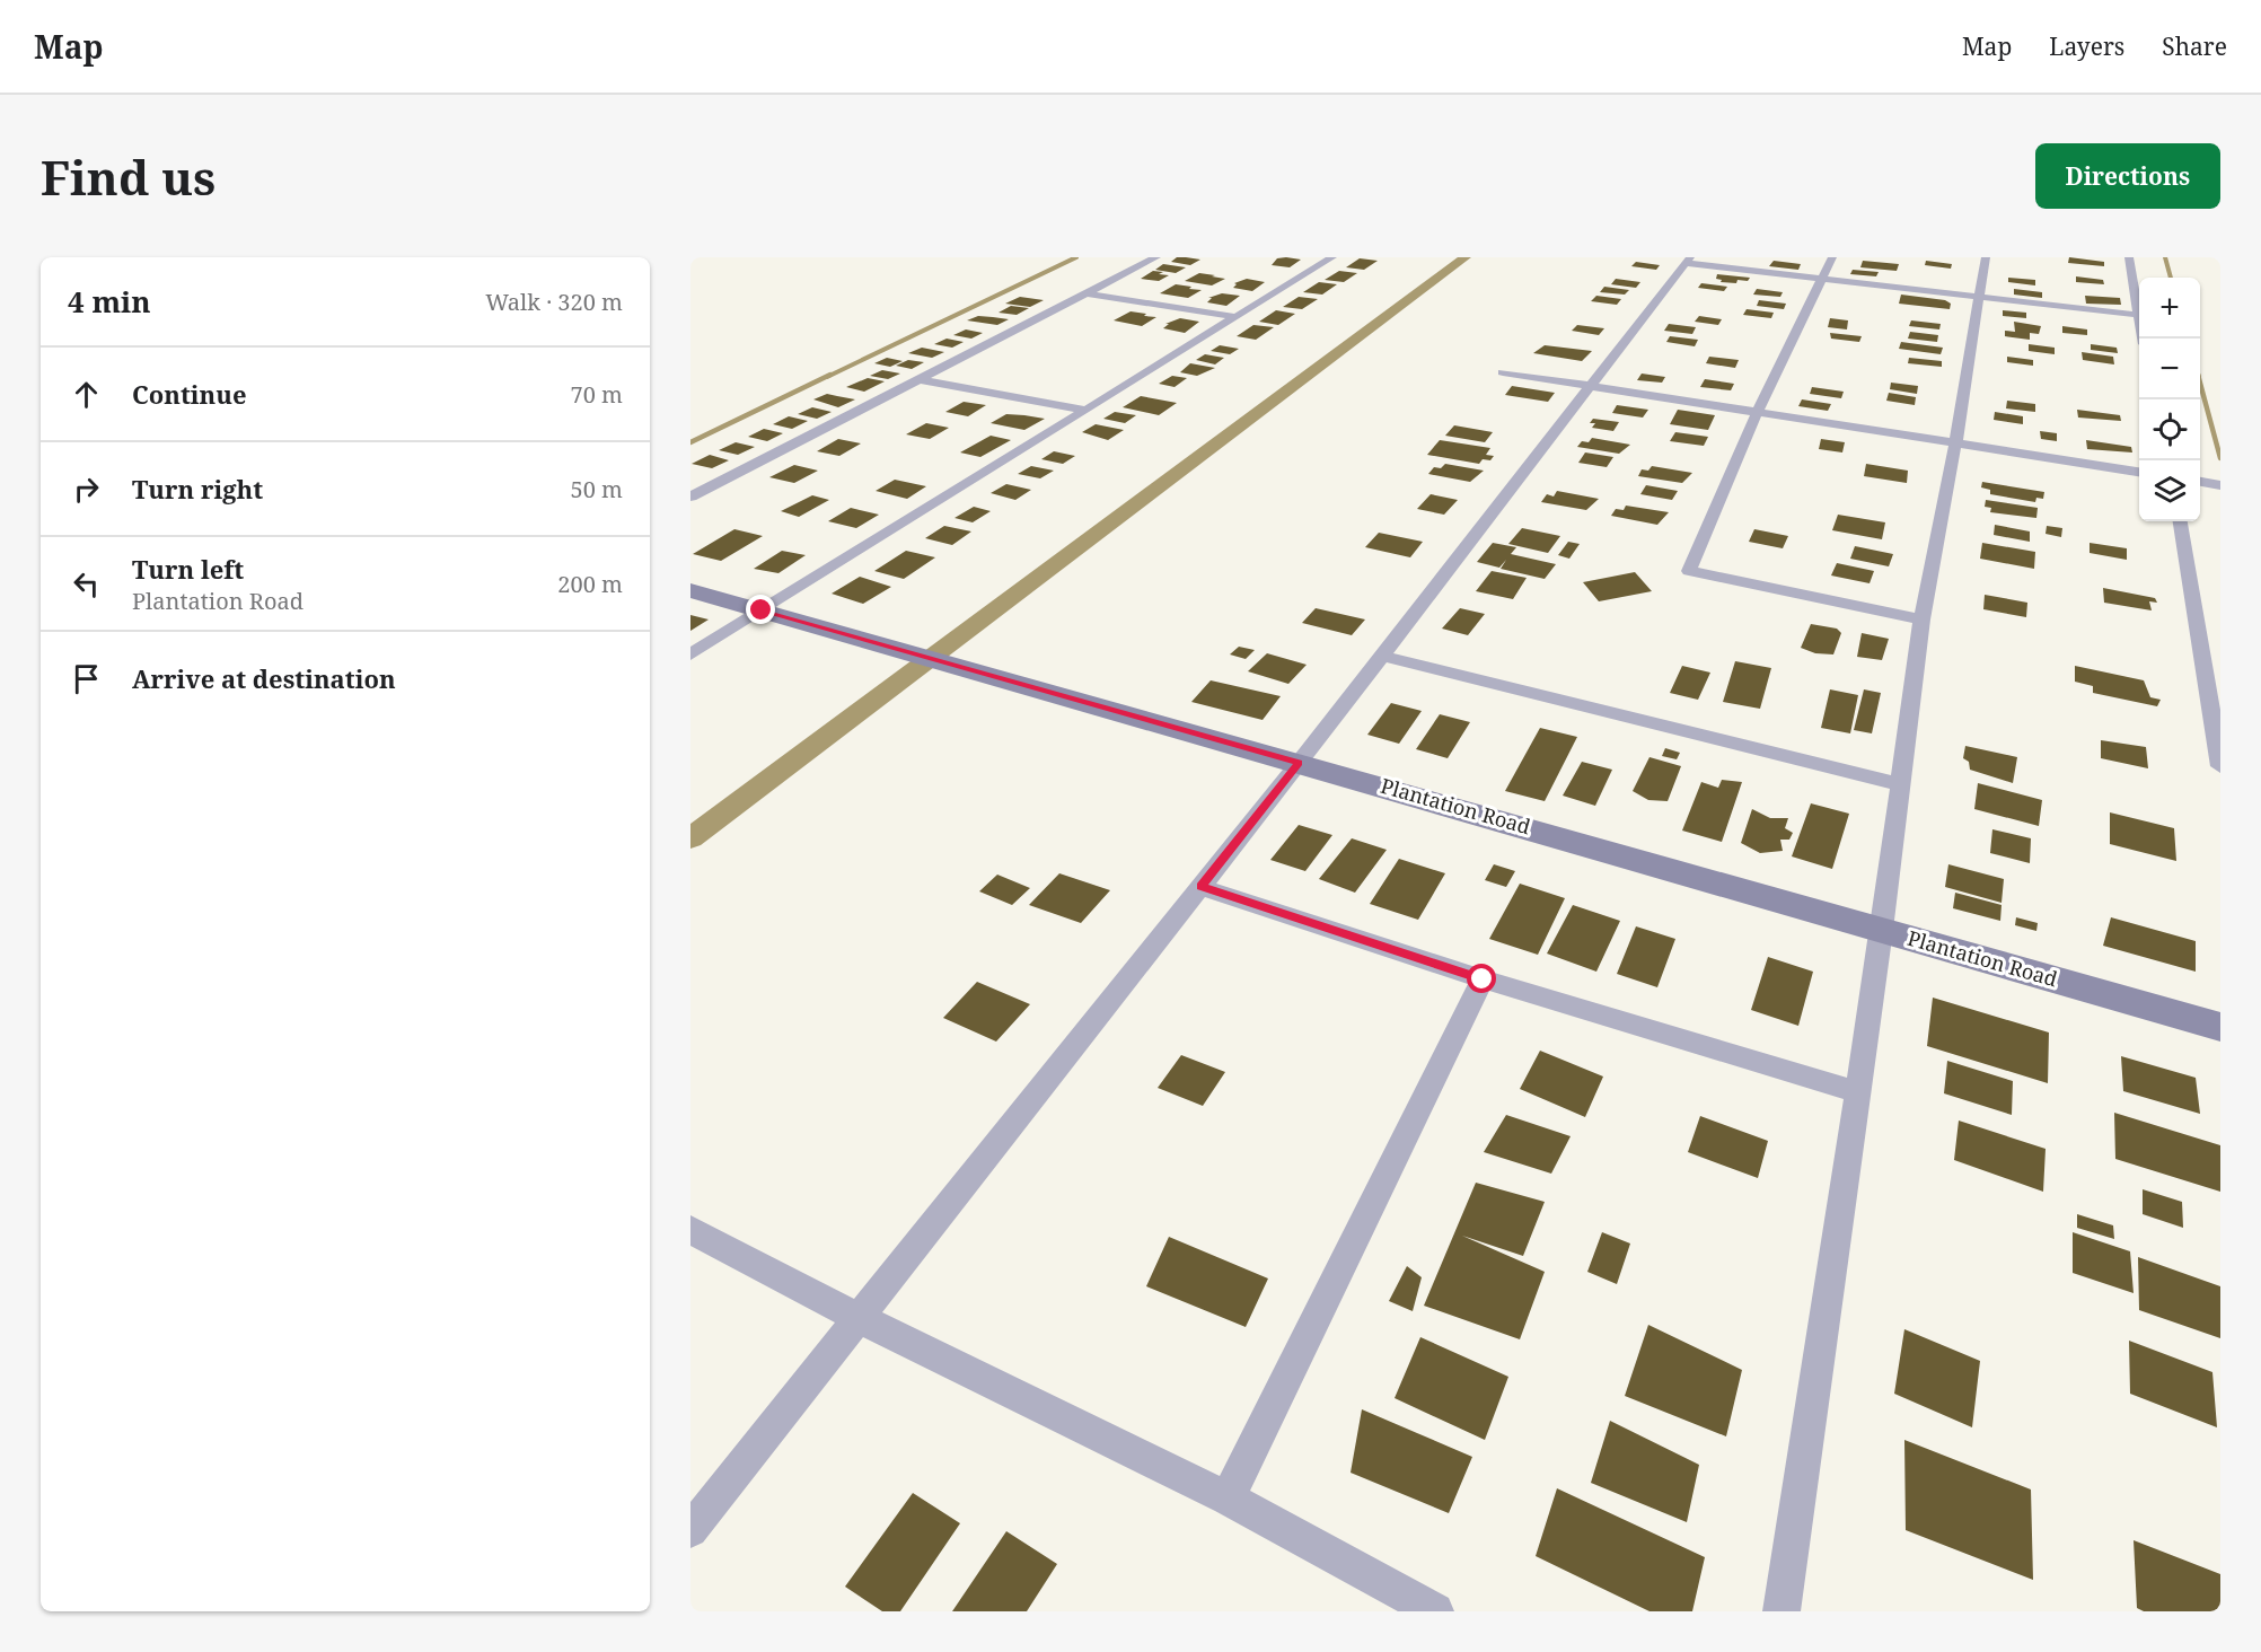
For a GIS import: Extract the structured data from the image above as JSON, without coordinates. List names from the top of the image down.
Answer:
{
  "streets": {
    "street": ["Plantation Road"]
  },
  "page": {
    "header": "Map",
    "nav": ["Map", "Layers", "Share"],
    "buttons": "Directions",
    "title": "Find us",
    "heading": ["4 min", "Walk · 320 m"],
    "map_buttons": ["+", "−"],
    "list": [
      ["Continue", "70 m"],
      ["Turn right", "50 m"],
      ["Turn left", "Plantation Road", "200 m"],
      "Arrive at destination"
    ]
  }
}
